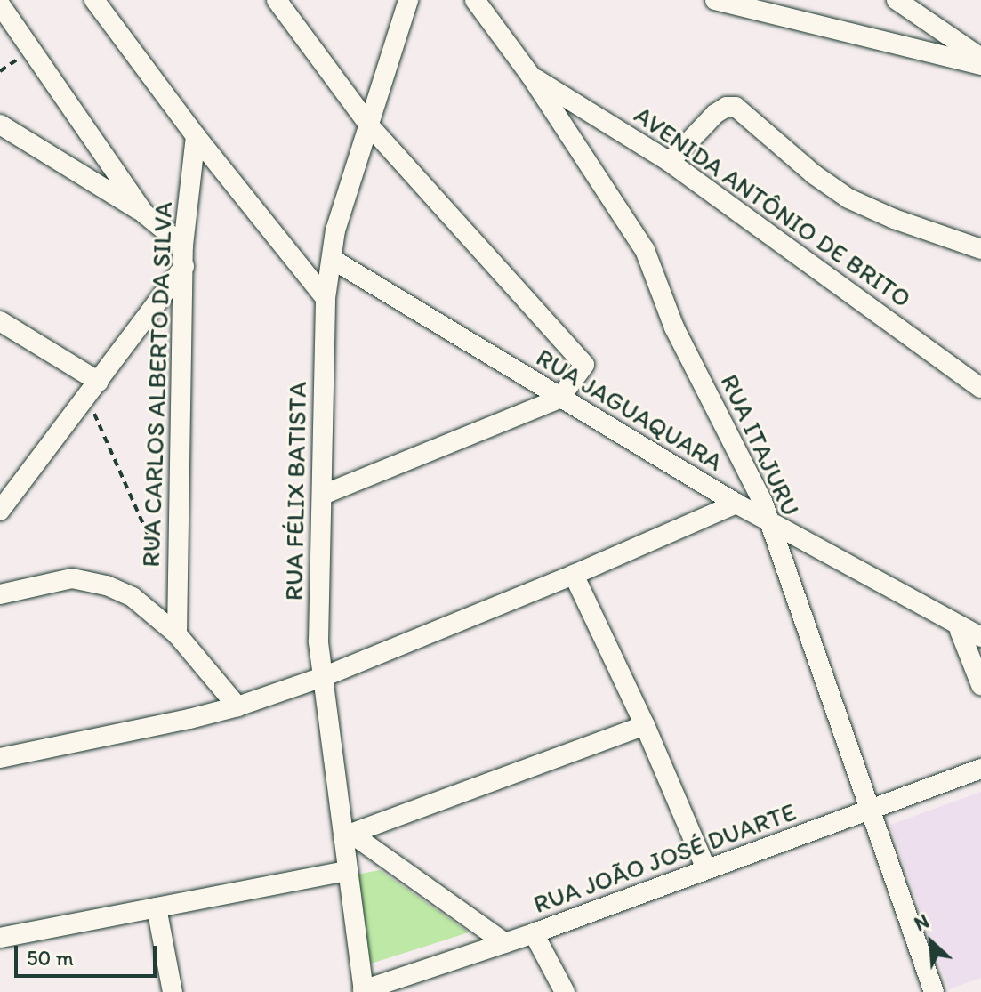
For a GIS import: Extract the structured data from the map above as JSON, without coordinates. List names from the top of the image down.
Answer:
{
  "streets": {
    "street": [
      "AVENIDA ANTÔNIO DE BRITO",
      "RUA CARLOS ALBERTO DA SILVA",
      "RUA JAGUAQUARA",
      "RUA ITAJURU",
      "RUA FÉLIX BATISTA",
      "RUA JOÃO JOSÉ DUARTE"
    ]
  },
  "crossings": [
    ["AVENIDA ANTÔNIO DE BRITO", "RUA ITAJURU"],
    ["RUA JAGUAQUARA", "RUA ITAJURU"],
    ["RUA JAGUAQUARA", "RUA FÉLIX BATISTA"],
    ["RUA ITAJURU", "RUA JOÃO JOSÉ DUARTE"],
    ["RUA FÉLIX BATISTA", "RUA JOÃO JOSÉ DUARTE"]
  ],
  "scale_bar": "50 m",
  "north": "top left"
}
